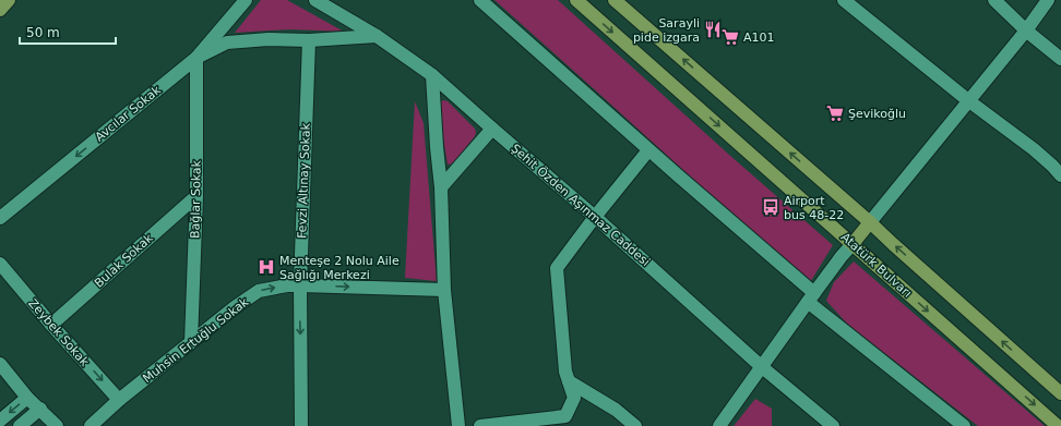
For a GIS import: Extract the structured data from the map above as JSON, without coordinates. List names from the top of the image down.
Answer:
{
  "streets": {
    "main road": ["Atatürk Bulvarı"],
    "street": [
      "Avcılar Sokak",
      "Fevzi Altınay Sokak",
      "Bağlar Sokak",
      "Şehit Özden Aşınmaz Caddesi",
      "Bulak Sokak",
      "Zeybek Sokak",
      "Muhsin Ertuğlu Sokak"
    ]
  },
  "crossings": [
    ["Avcılar Sokak", "Bağlar Sokak"],
    ["Fevzi Altınay Sokak", "Muhsin Ertuğlu Sokak"],
    ["Bağlar Sokak", "Bulak Sokak"],
    ["Bağlar Sokak", "Muhsin Ertuğlu Sokak"],
    ["Bulak Sokak", "Zeybek Sokak"],
    ["Zeybek Sokak", "Muhsin Ertuğlu Sokak"]
  ],
  "one_way": ["Avcılar Sokak", "Fevzi Altınay Sokak", "Muhsin Ertuğlu Sokak"],
  "places": {
    "restaurant": ["Sarayli pide izgara"],
    "supermarket": ["A101", "Şevikoğlu"],
    "bus stop": ["Airport bus 48-22"],
    "hospital": ["Menteşe 2 Nolu Aile Sağlığı Merkezi"]
  },
  "scale_bar": "50 m"
}
